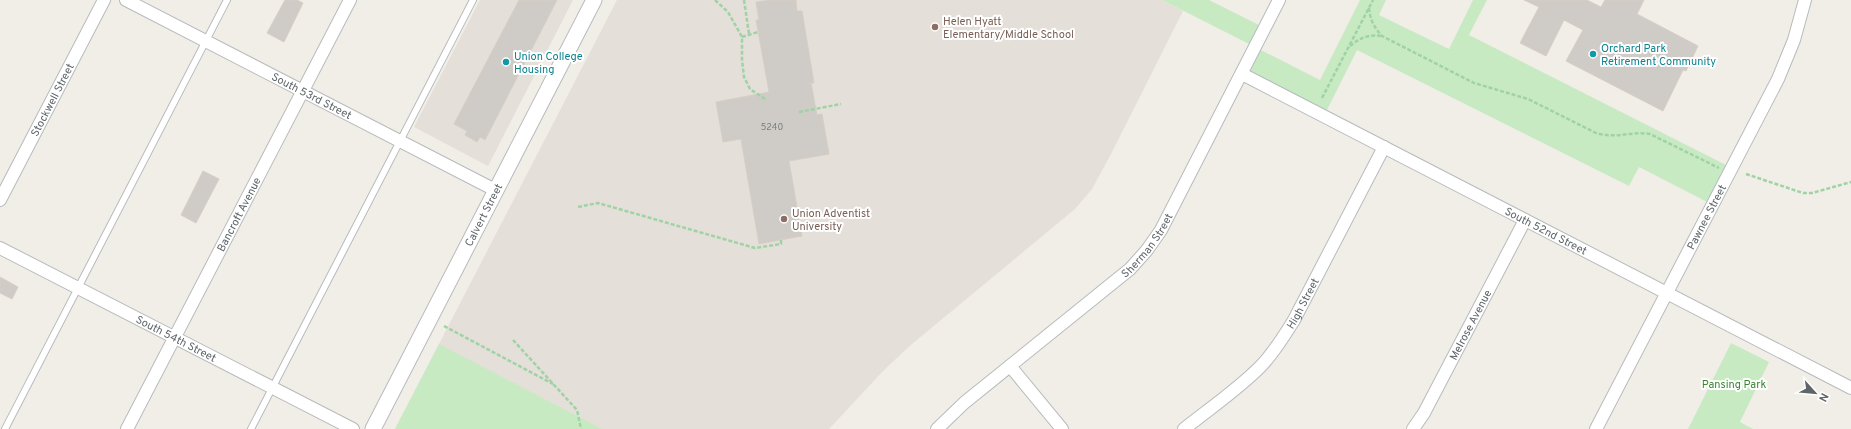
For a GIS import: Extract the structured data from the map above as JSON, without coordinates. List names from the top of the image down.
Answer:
{
  "streets": {
    "street": [
      "South 53rd Street",
      "Stockwell Street",
      "Bancroft Avenue",
      "Calvert Street",
      "Pawnee Street",
      "South 52nd Street",
      "Sherman Street",
      "High Street",
      "Melrose Avenue",
      "South 54th Street"
    ]
  },
  "crossings": [
    ["South 53rd Street", "Bancroft Avenue"],
    ["South 53rd Street", "Calvert Street"],
    ["Bancroft Avenue", "South 54th Street"],
    ["Pawnee Street", "South 52nd Street"],
    ["South 52nd Street", "Sherman Street"],
    ["South 52nd Street", "High Street"],
    ["South 52nd Street", "Melrose Avenue"]
  ],
  "parks": ["Pansing Park"],
  "places": [
    "Helen Hyatt Elementary/Middle School",
    "Orchard Park Retirement Community",
    "Union College Housing",
    "Union Adventist University"
  ],
  "house_numbers": ["5240"],
  "north": "bottom right"
}
